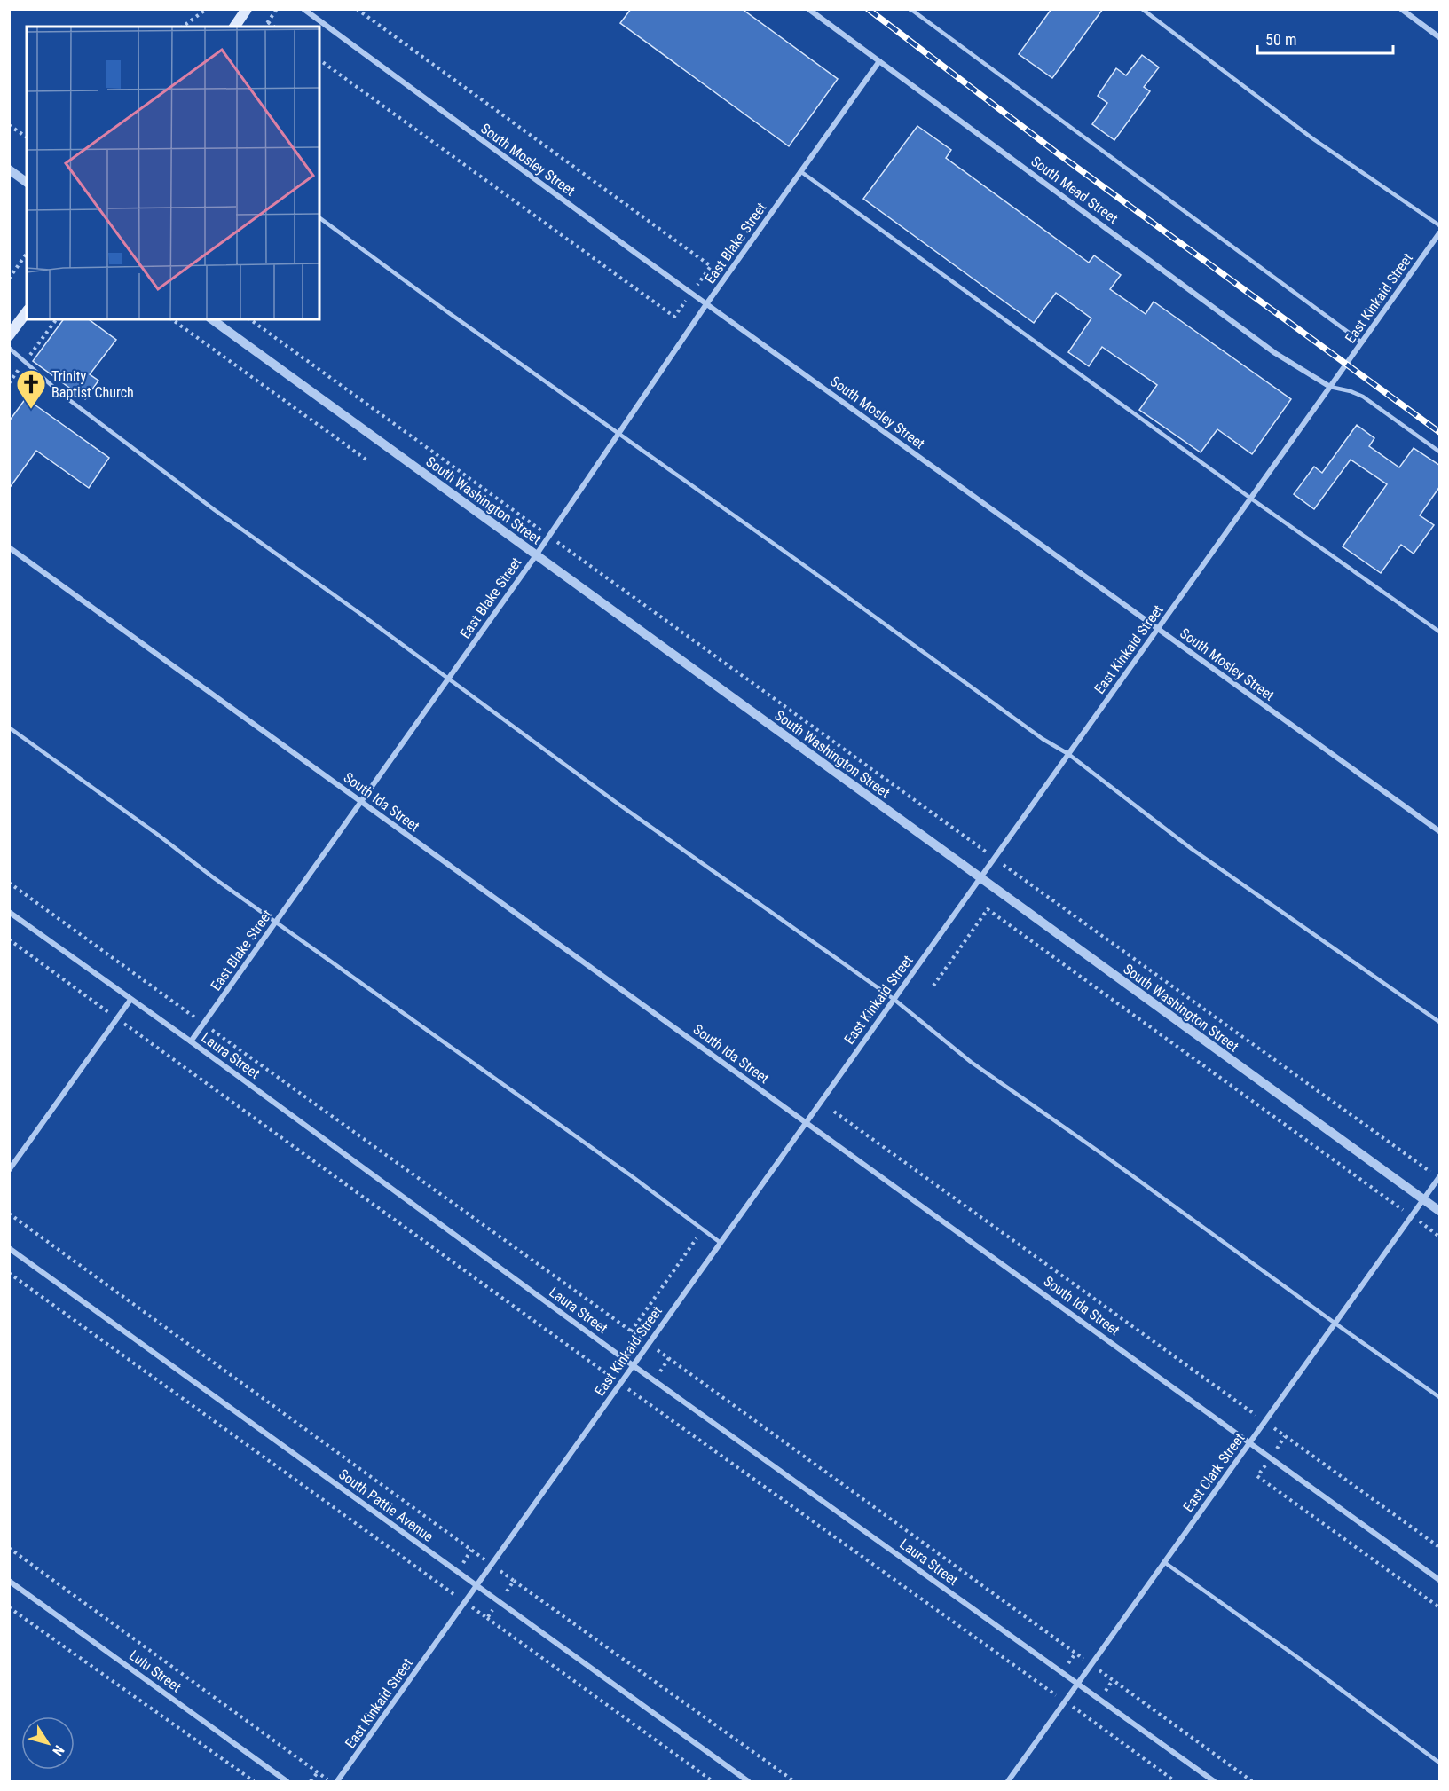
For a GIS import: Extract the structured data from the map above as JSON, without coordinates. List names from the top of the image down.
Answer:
{
  "streets": {
    "street": [
      "South Mosley Street",
      "South Mead Street",
      "East Blake Street",
      "East Kinkaid Street",
      "South Washington Street",
      "South Ida Street",
      "Laura Street",
      "East Clark Street",
      "South Pattie Avenue",
      "Lulu Street"
    ]
  },
  "crossings": [
    ["South Mosley Street", "East Blake Street"],
    ["South Mosley Street", "East Kinkaid Street"],
    ["South Mead Street", "East Blake Street"],
    ["South Mead Street", "East Kinkaid Street"],
    ["East Blake Street", "South Washington Street"],
    ["East Blake Street", "South Ida Street"],
    ["East Blake Street", "Laura Street"],
    ["East Kinkaid Street", "South Washington Street"],
    ["East Kinkaid Street", "South Ida Street"],
    ["East Kinkaid Street", "Laura Street"],
    ["East Kinkaid Street", "South Pattie Avenue"],
    ["South Washington Street", "East Clark Street"],
    ["South Ida Street", "East Clark Street"],
    ["Laura Street", "East Clark Street"]
  ],
  "places": {
    "church": ["Trinity Baptist Church"]
  },
  "scale_bar": "50 m",
  "north": "bottom right"
}
